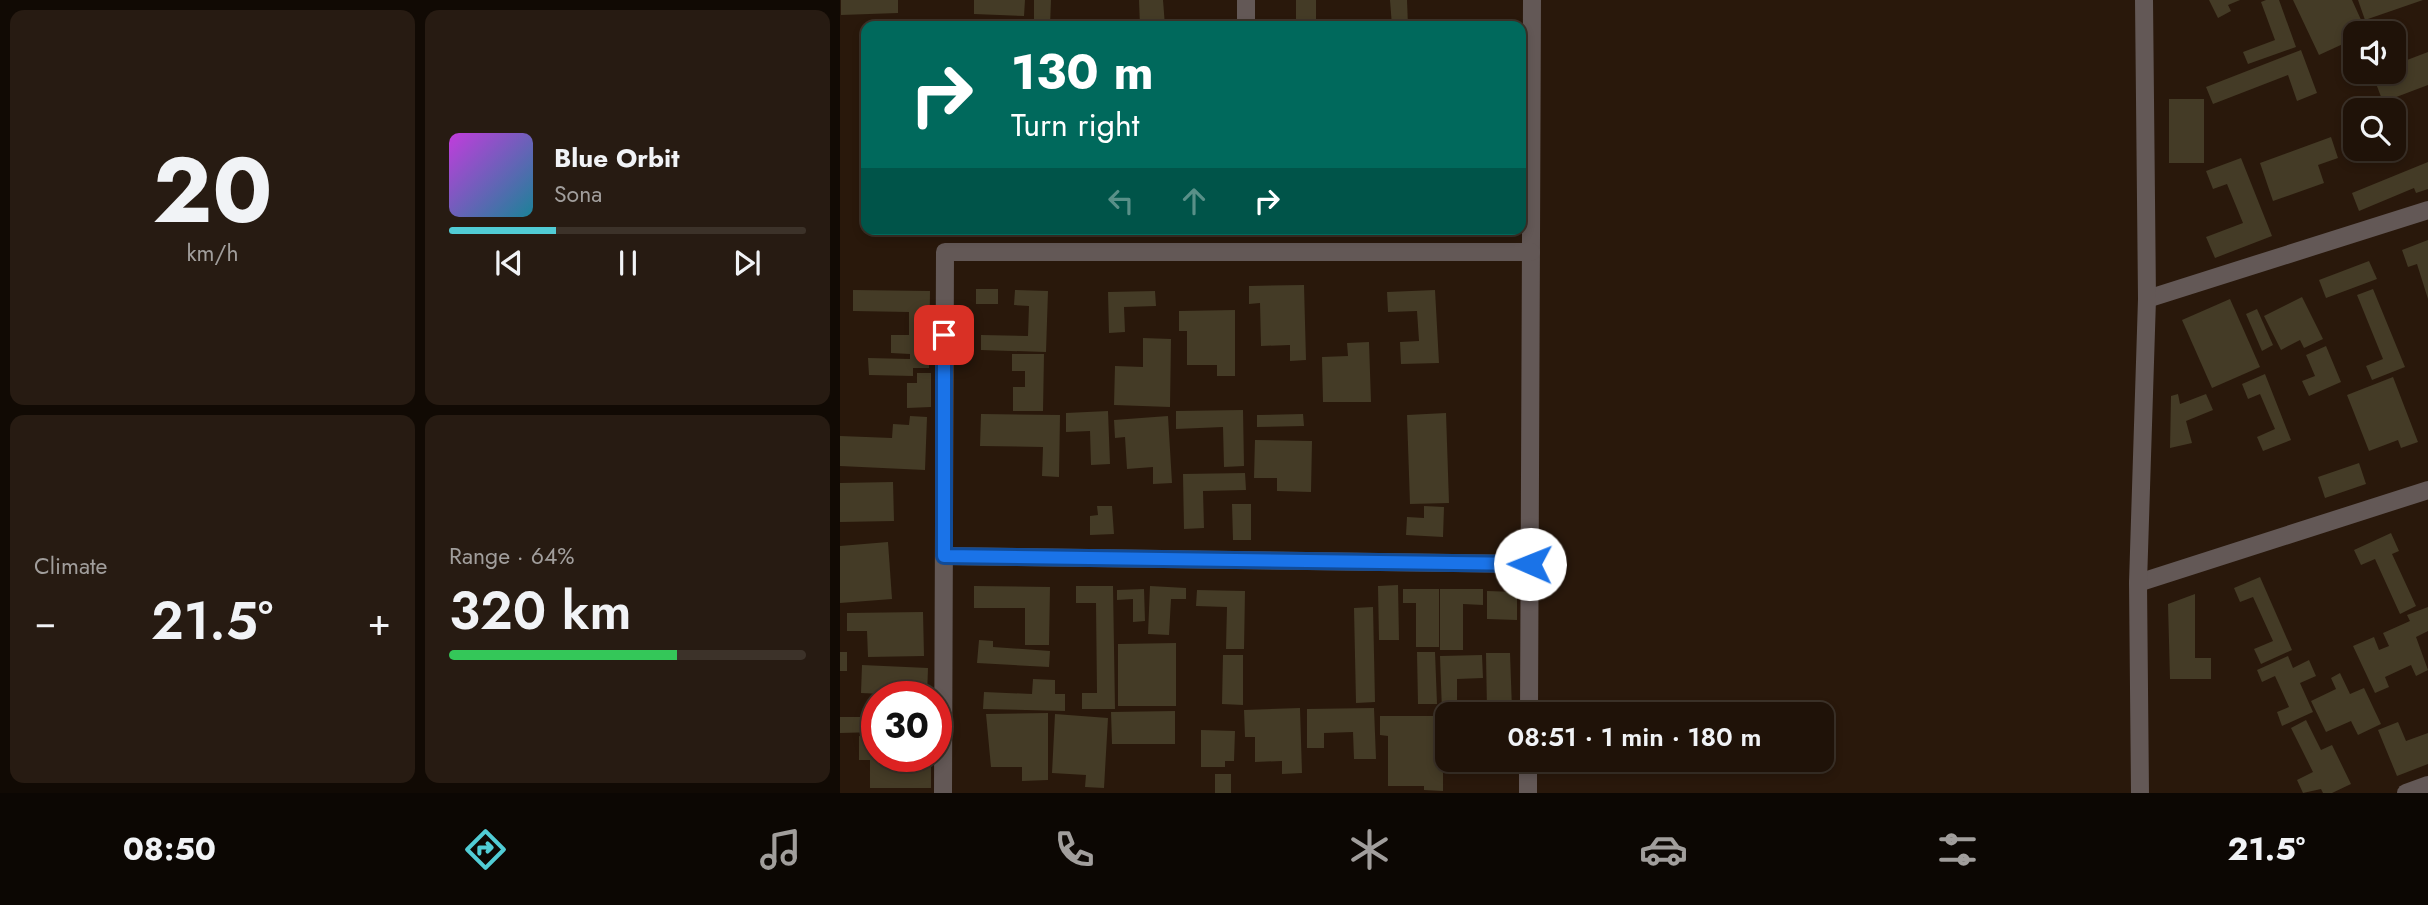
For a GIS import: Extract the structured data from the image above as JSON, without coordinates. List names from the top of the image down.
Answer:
{
  "page": {
    "tile": [
      ["20", "km/h"],
      "Climate",
      ["Range · 64%", "320 km"]
    ],
    "turn": ["130 m", "Turn right"],
    "song": ["Blue Orbit", "Sona"],
    "heat": ["−", "21.5°", "+"],
    "limit": "30",
    "trip": "08:51 · 1 min · 180 m",
    "tabs": ["08:50", "21.5°"]
  }
}
